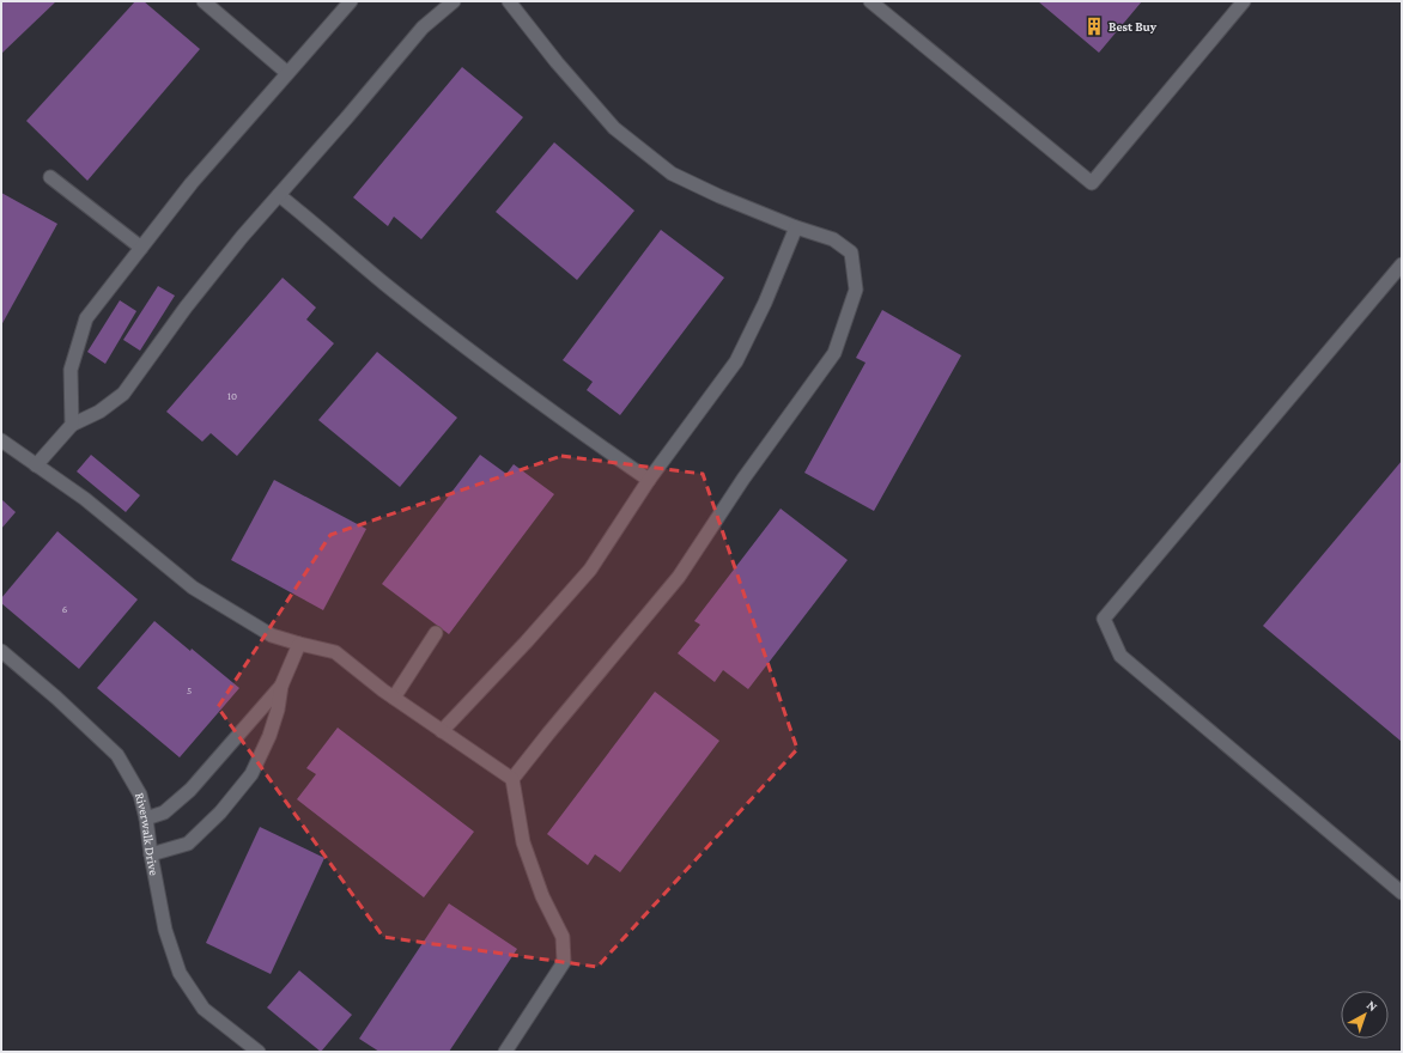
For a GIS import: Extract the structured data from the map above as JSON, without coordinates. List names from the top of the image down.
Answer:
{
  "streets": {
    "lane": ["Riverwalk Drive"]
  },
  "places": {
    "building": ["Best Buy"]
  },
  "house_numbers": ["10", "6", "5"],
  "north": "top right"
}
